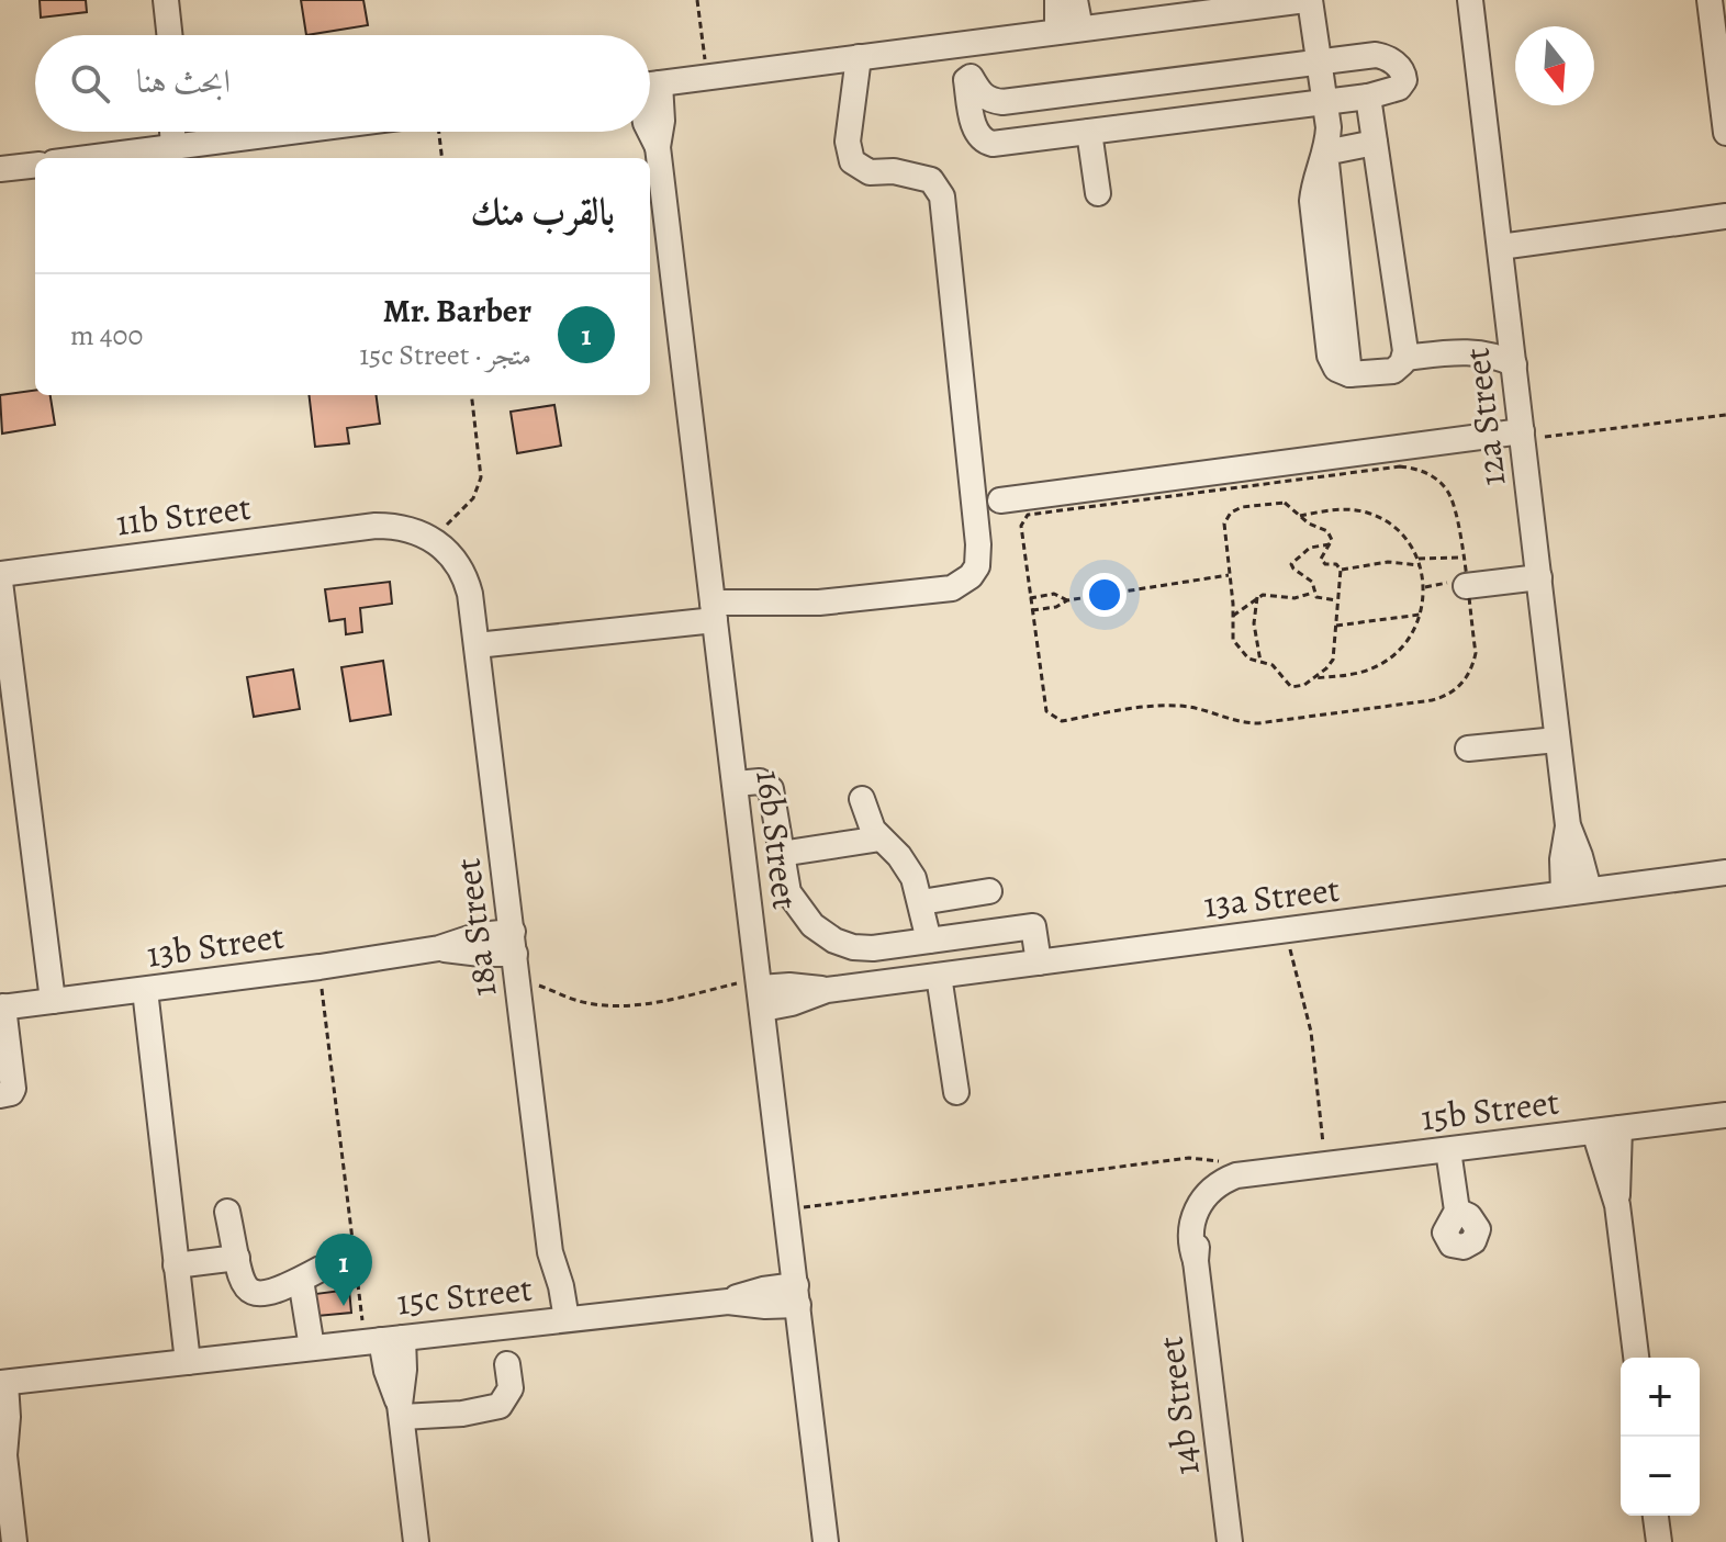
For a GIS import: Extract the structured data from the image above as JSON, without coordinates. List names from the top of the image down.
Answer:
{
  "streets": {
    "street": [
      "12a Street",
      "11b Street",
      "16b Street",
      "13a Street",
      "18a Street",
      "13b Street",
      "15b Street",
      "15c Street",
      "14b Street"
    ]
  },
  "crossings": [
    ["12a Street", "13a Street"],
    ["11b Street", "18a Street"],
    ["16b Street", "13a Street"],
    ["16b Street", "15c Street"],
    ["18a Street", "13b Street"],
    ["18a Street", "15c Street"],
    ["15b Street", "14b Street"]
  ],
  "north": "bottom",
  "page": {
    "search": "ابحث هنا",
    "heading": "بالقرب منك",
    "list": [
      {
        "mark": "1",
        "name": "Mr. Barber",
        "note": "متجر · 15c Street",
        "value": "400 m"
      }
    ],
    "pins": "1",
    "map_buttons": ["+", "−"]
  }
}
